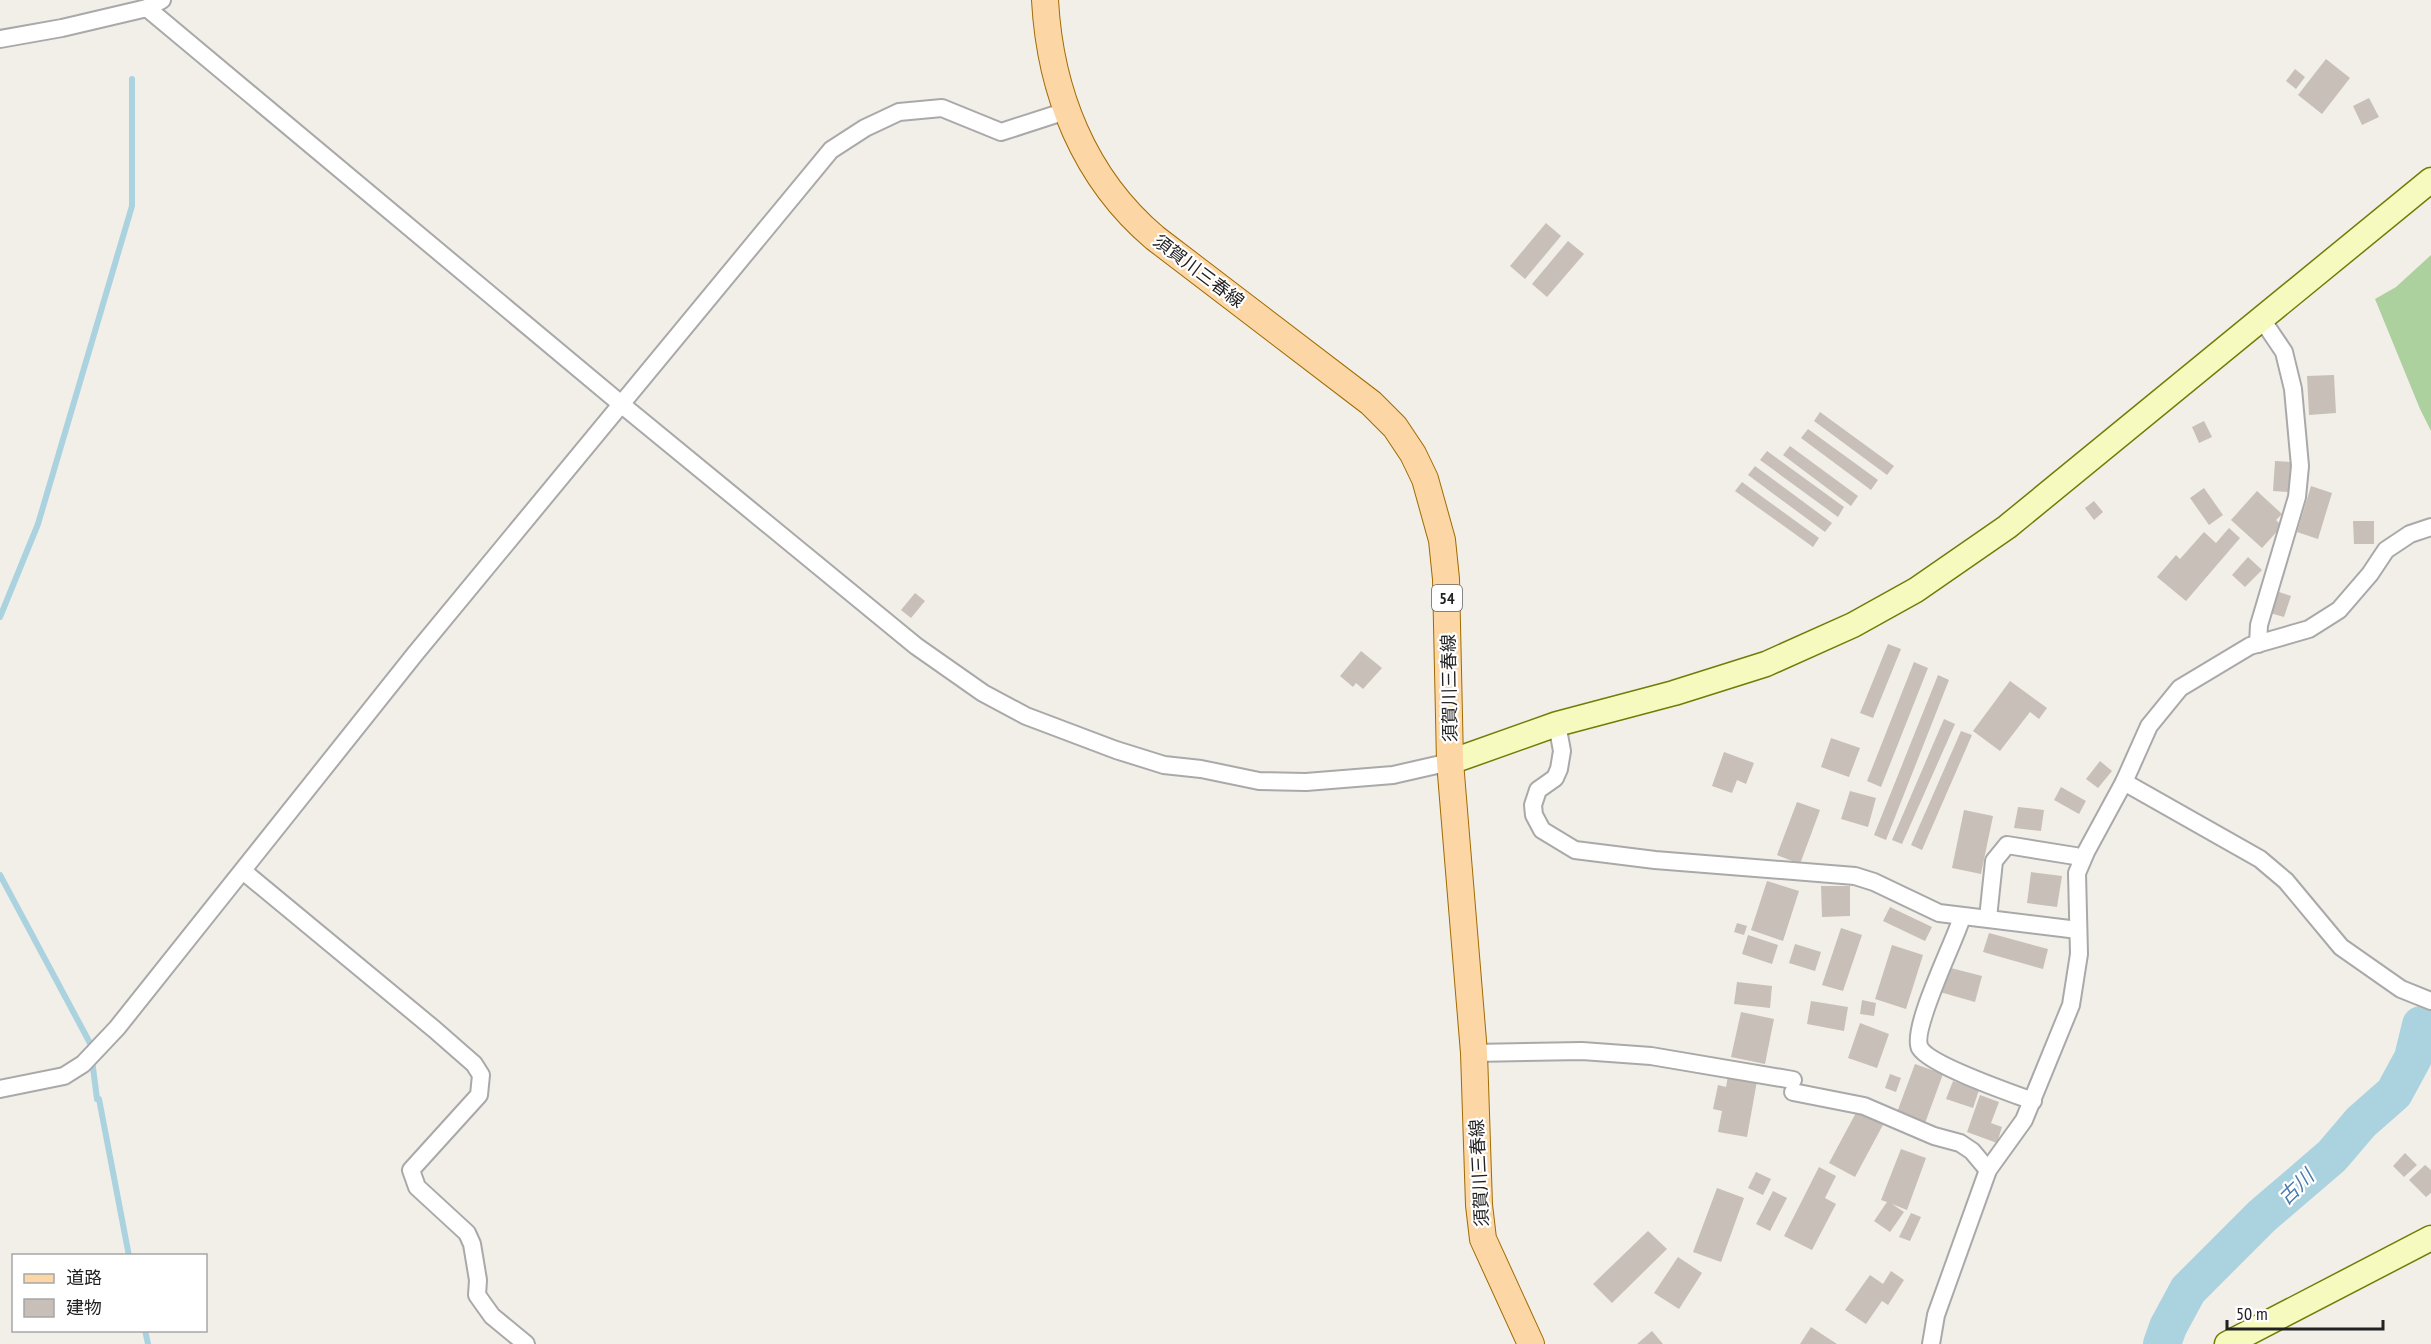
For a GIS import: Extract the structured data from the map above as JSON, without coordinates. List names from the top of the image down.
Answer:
{
  "streets": {
    "main road": ["須賀川三春線", "54"]
  },
  "water": ["古川"],
  "legend": ["道路", "建物"],
  "scale_bar": "50 m"
}
